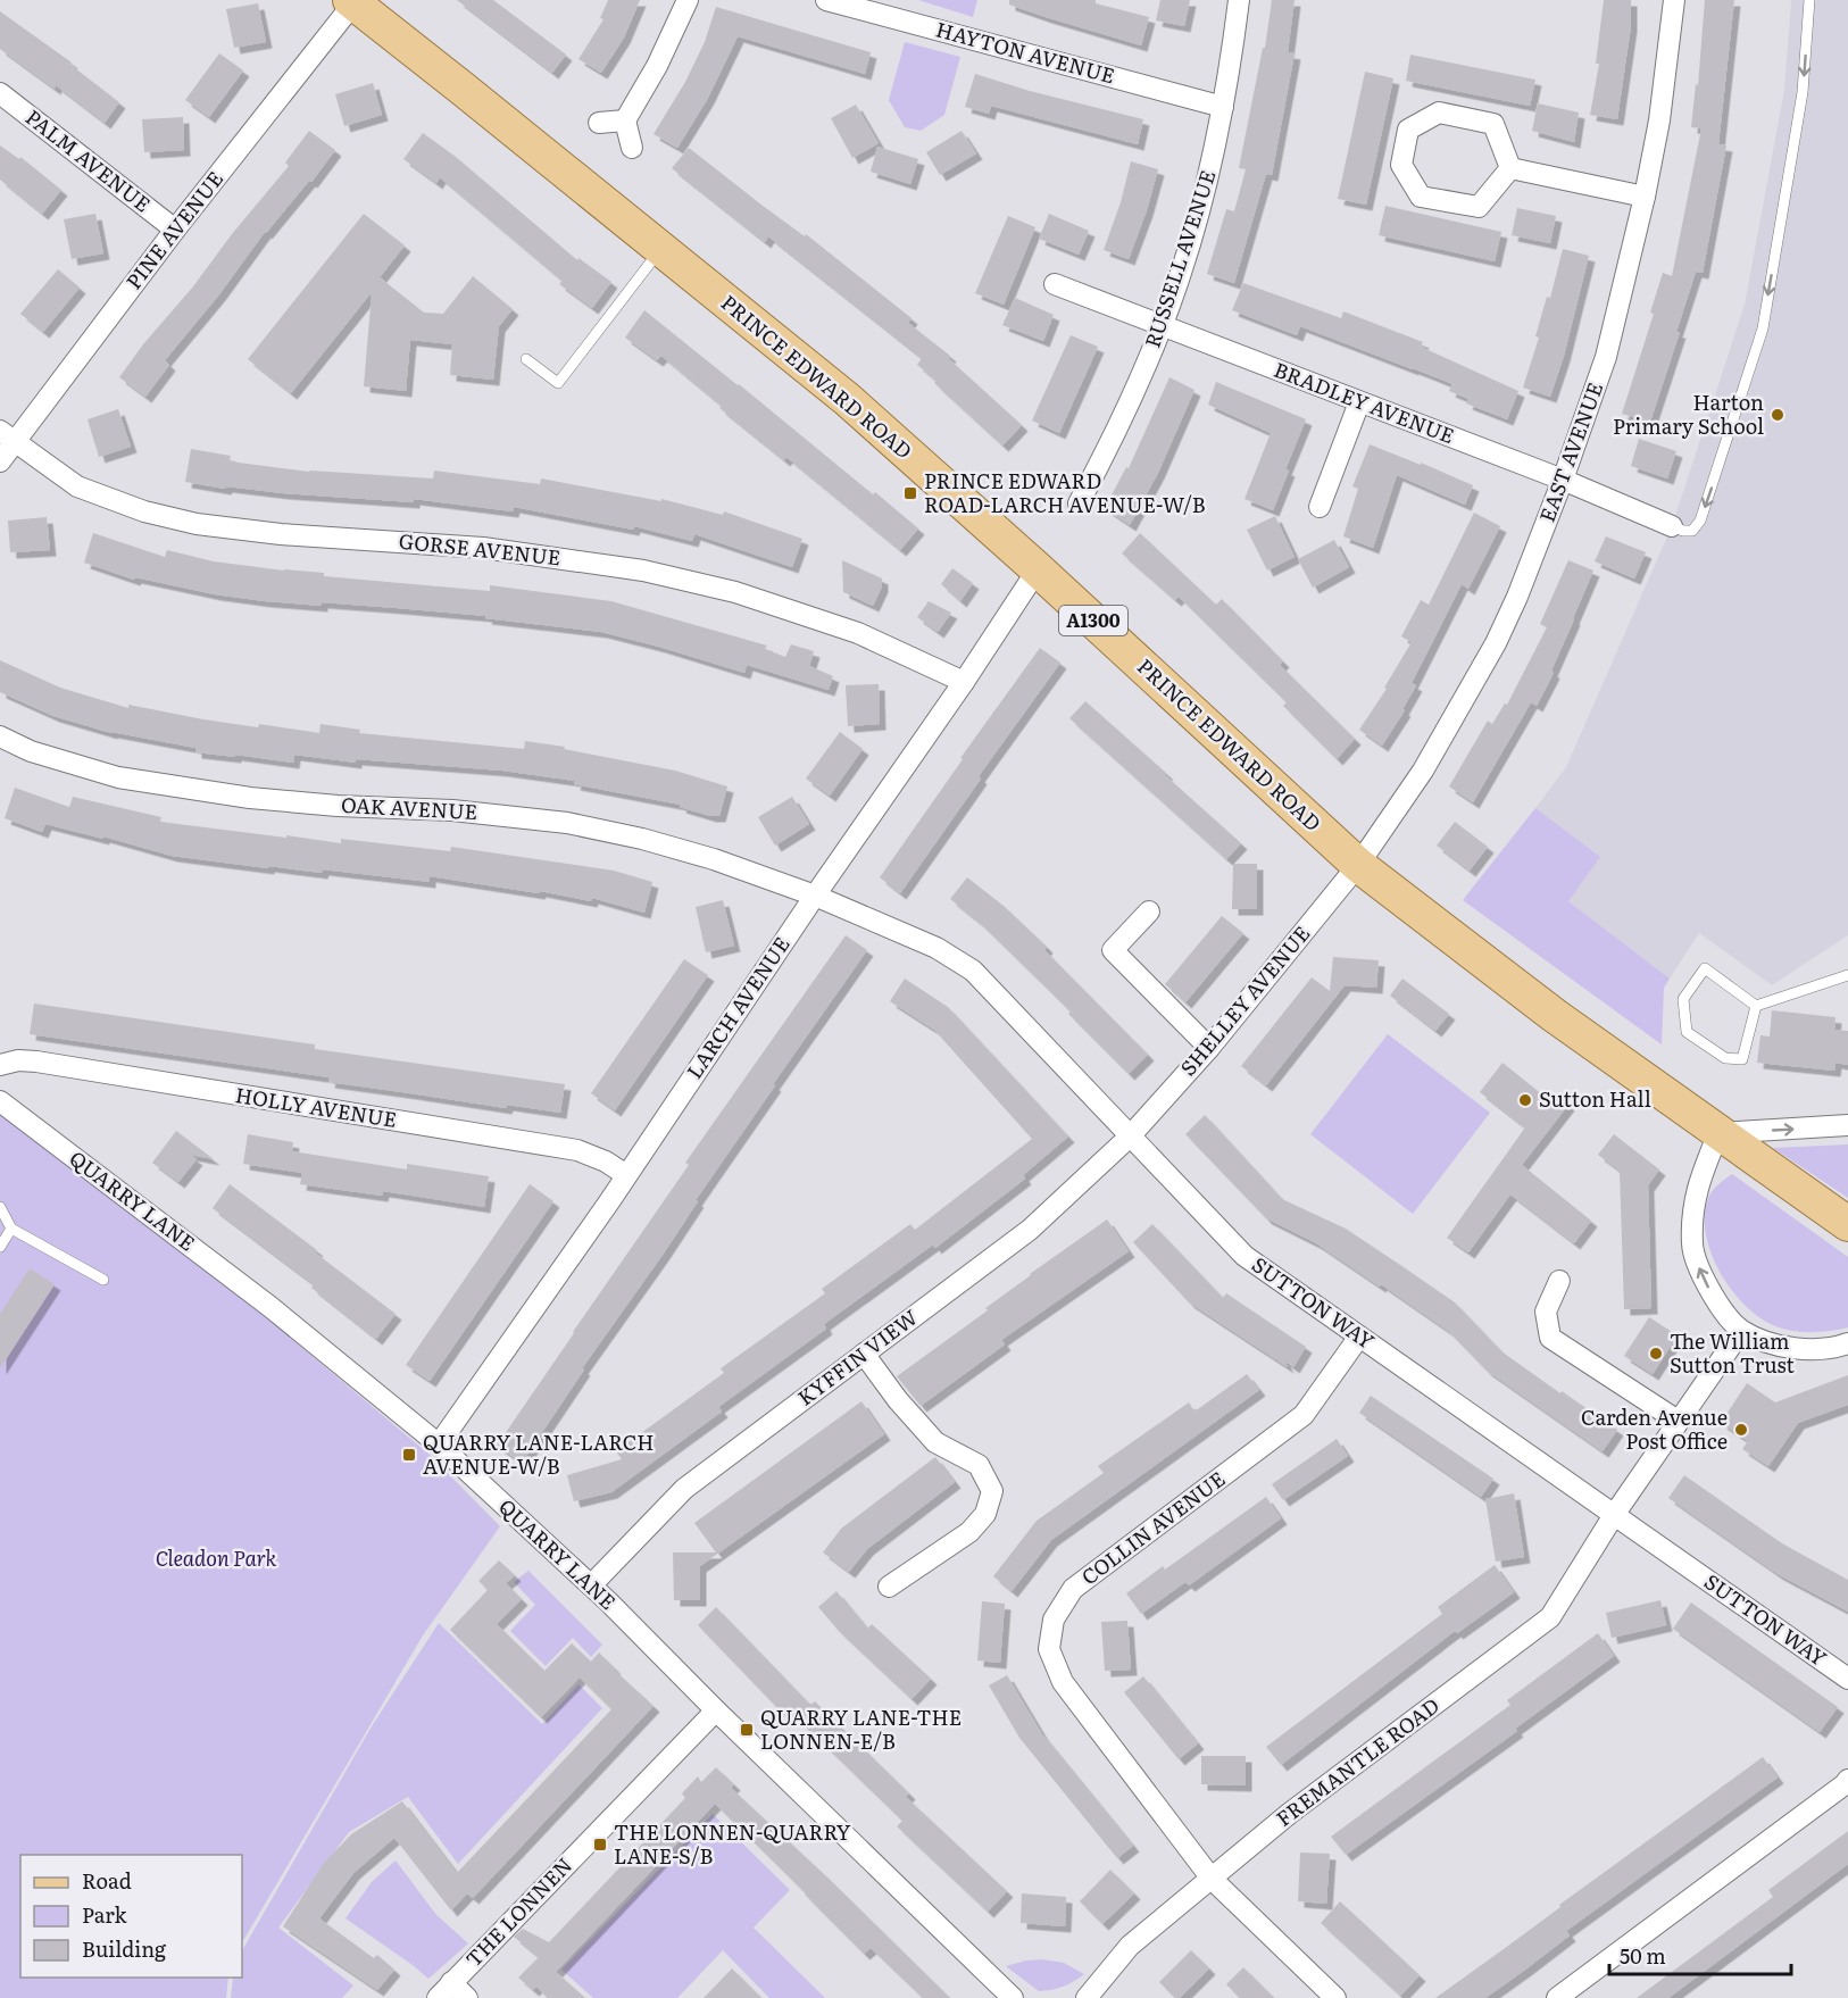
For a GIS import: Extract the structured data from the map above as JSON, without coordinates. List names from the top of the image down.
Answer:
{
  "streets": {
    "main road": ["PRINCE EDWARD ROAD", "A1300"],
    "street": [
      "HAYTON AVENUE",
      "PALM AVENUE",
      "PINE AVENUE",
      "RUSSELL AVENUE",
      "BRADLEY AVENUE",
      "EAST AVENUE",
      "GORSE AVENUE",
      "OAK AVENUE",
      "SHELLEY AVENUE",
      "LARCH AVENUE",
      "HOLLY AVENUE",
      "QUARRY LANE",
      "SUTTON WAY",
      "KYFFIN VIEW",
      "COLLIN AVENUE",
      "FREMANTLE ROAD",
      "THE LONNEN"
    ]
  },
  "crossings": [
    ["HAYTON AVENUE", "RUSSELL AVENUE"],
    ["PALM AVENUE", "PINE AVENUE"],
    ["PINE AVENUE", "PRINCE EDWARD ROAD"],
    ["PINE AVENUE", "GORSE AVENUE"],
    ["RUSSELL AVENUE", "BRADLEY AVENUE"],
    ["PRINCE EDWARD ROAD", "EAST AVENUE"],
    ["PRINCE EDWARD ROAD", "SHELLEY AVENUE"],
    ["PRINCE EDWARD ROAD", "LARCH AVENUE"],
    ["BRADLEY AVENUE", "EAST AVENUE"],
    ["EAST AVENUE", "SHELLEY AVENUE"],
    ["GORSE AVENUE", "LARCH AVENUE"],
    ["OAK AVENUE", "LARCH AVENUE"],
    ["OAK AVENUE", "SUTTON WAY"],
    ["SHELLEY AVENUE", "SUTTON WAY"],
    ["SHELLEY AVENUE", "KYFFIN VIEW"],
    ["LARCH AVENUE", "HOLLY AVENUE"],
    ["LARCH AVENUE", "QUARRY LANE"],
    ["LARCH AVENUE", "SUTTON WAY"],
    ["QUARRY LANE", "KYFFIN VIEW"],
    ["QUARRY LANE", "THE LONNEN"],
    ["SUTTON WAY", "KYFFIN VIEW"],
    ["SUTTON WAY", "COLLIN AVENUE"],
    ["SUTTON WAY", "FREMANTLE ROAD"],
    ["COLLIN AVENUE", "FREMANTLE ROAD"]
  ],
  "parks": ["Cleadon Park"],
  "places": {
    "other": [
      "Harton Primary School",
      "Sutton Hall",
      "The William Sutton Trust",
      "Carden Avenue Post Office"
    ],
    "transit": [
      "PRINCE EDWARD ROAD-LARCH AVENUE-W/B",
      "QUARRY LANE-LARCH AVENUE-W/B",
      "QUARRY LANE-THE LONNEN-E/B",
      "THE LONNEN-QUARRY LANE-S/B"
    ]
  },
  "legend": ["Road", "Park", "Building"],
  "scale_bar": "50 m"
}
